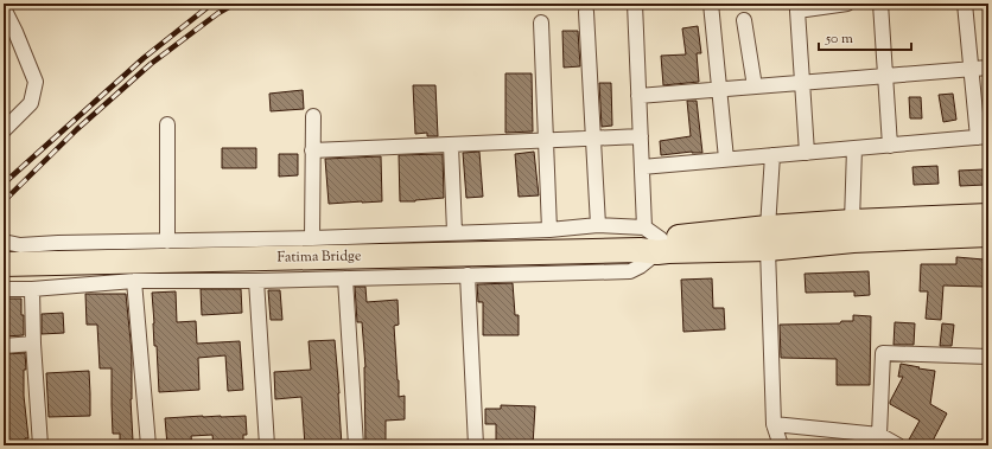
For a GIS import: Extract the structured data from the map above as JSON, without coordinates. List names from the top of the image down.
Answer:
{
  "streets": {
    "main road": ["Fatima Bridge"]
  },
  "scale_bar": "50 m"
}
